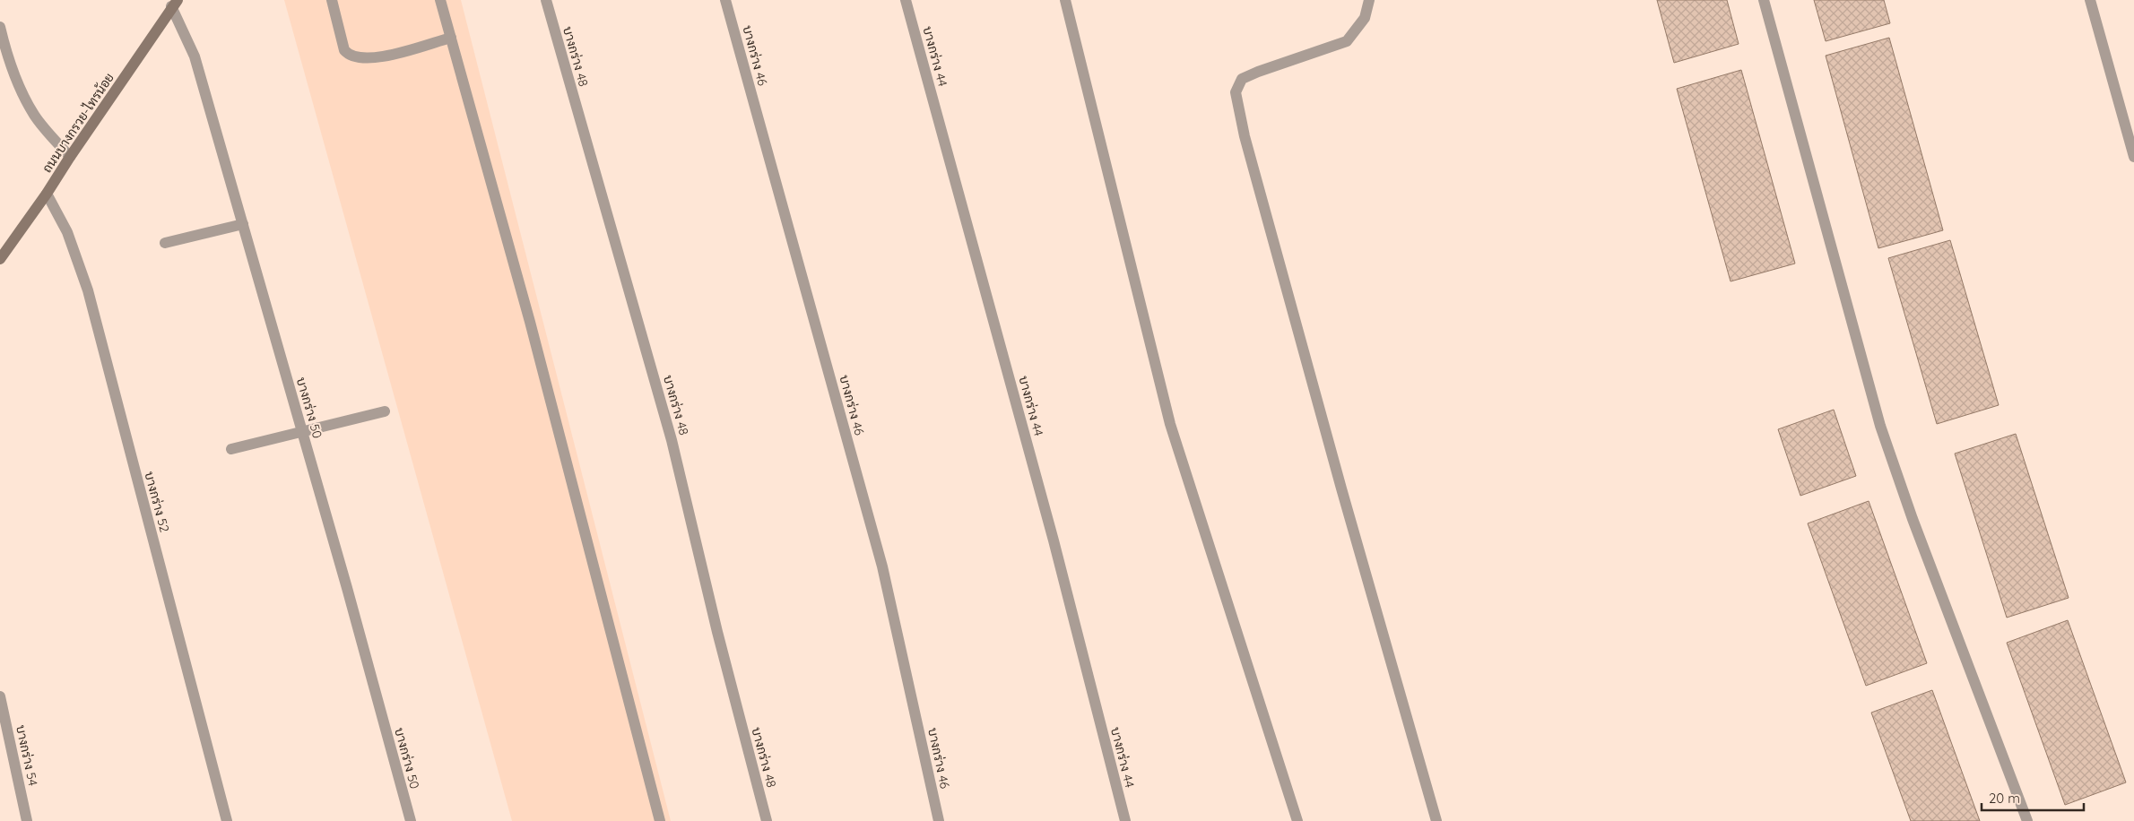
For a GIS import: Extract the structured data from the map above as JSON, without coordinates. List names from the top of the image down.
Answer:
{
  "streets": {
    "main road": ["ถนนบางกรวย-ไทรน้อย"],
    "street": [
      "บางกร่าง 46",
      "บางกร่าง 48",
      "บางกร่าง 44",
      "บางกร่าง 50",
      "บางกร่าง 52",
      "บางกร่าง 54"
    ]
  },
  "crossings": [
    ["ถนนบางกรวย-ไทรน้อย", "บางกร่าง 50"],
    ["ถนนบางกรวย-ไทรน้อย", "บางกร่าง 52"]
  ],
  "scale_bar": "20 m"
}
